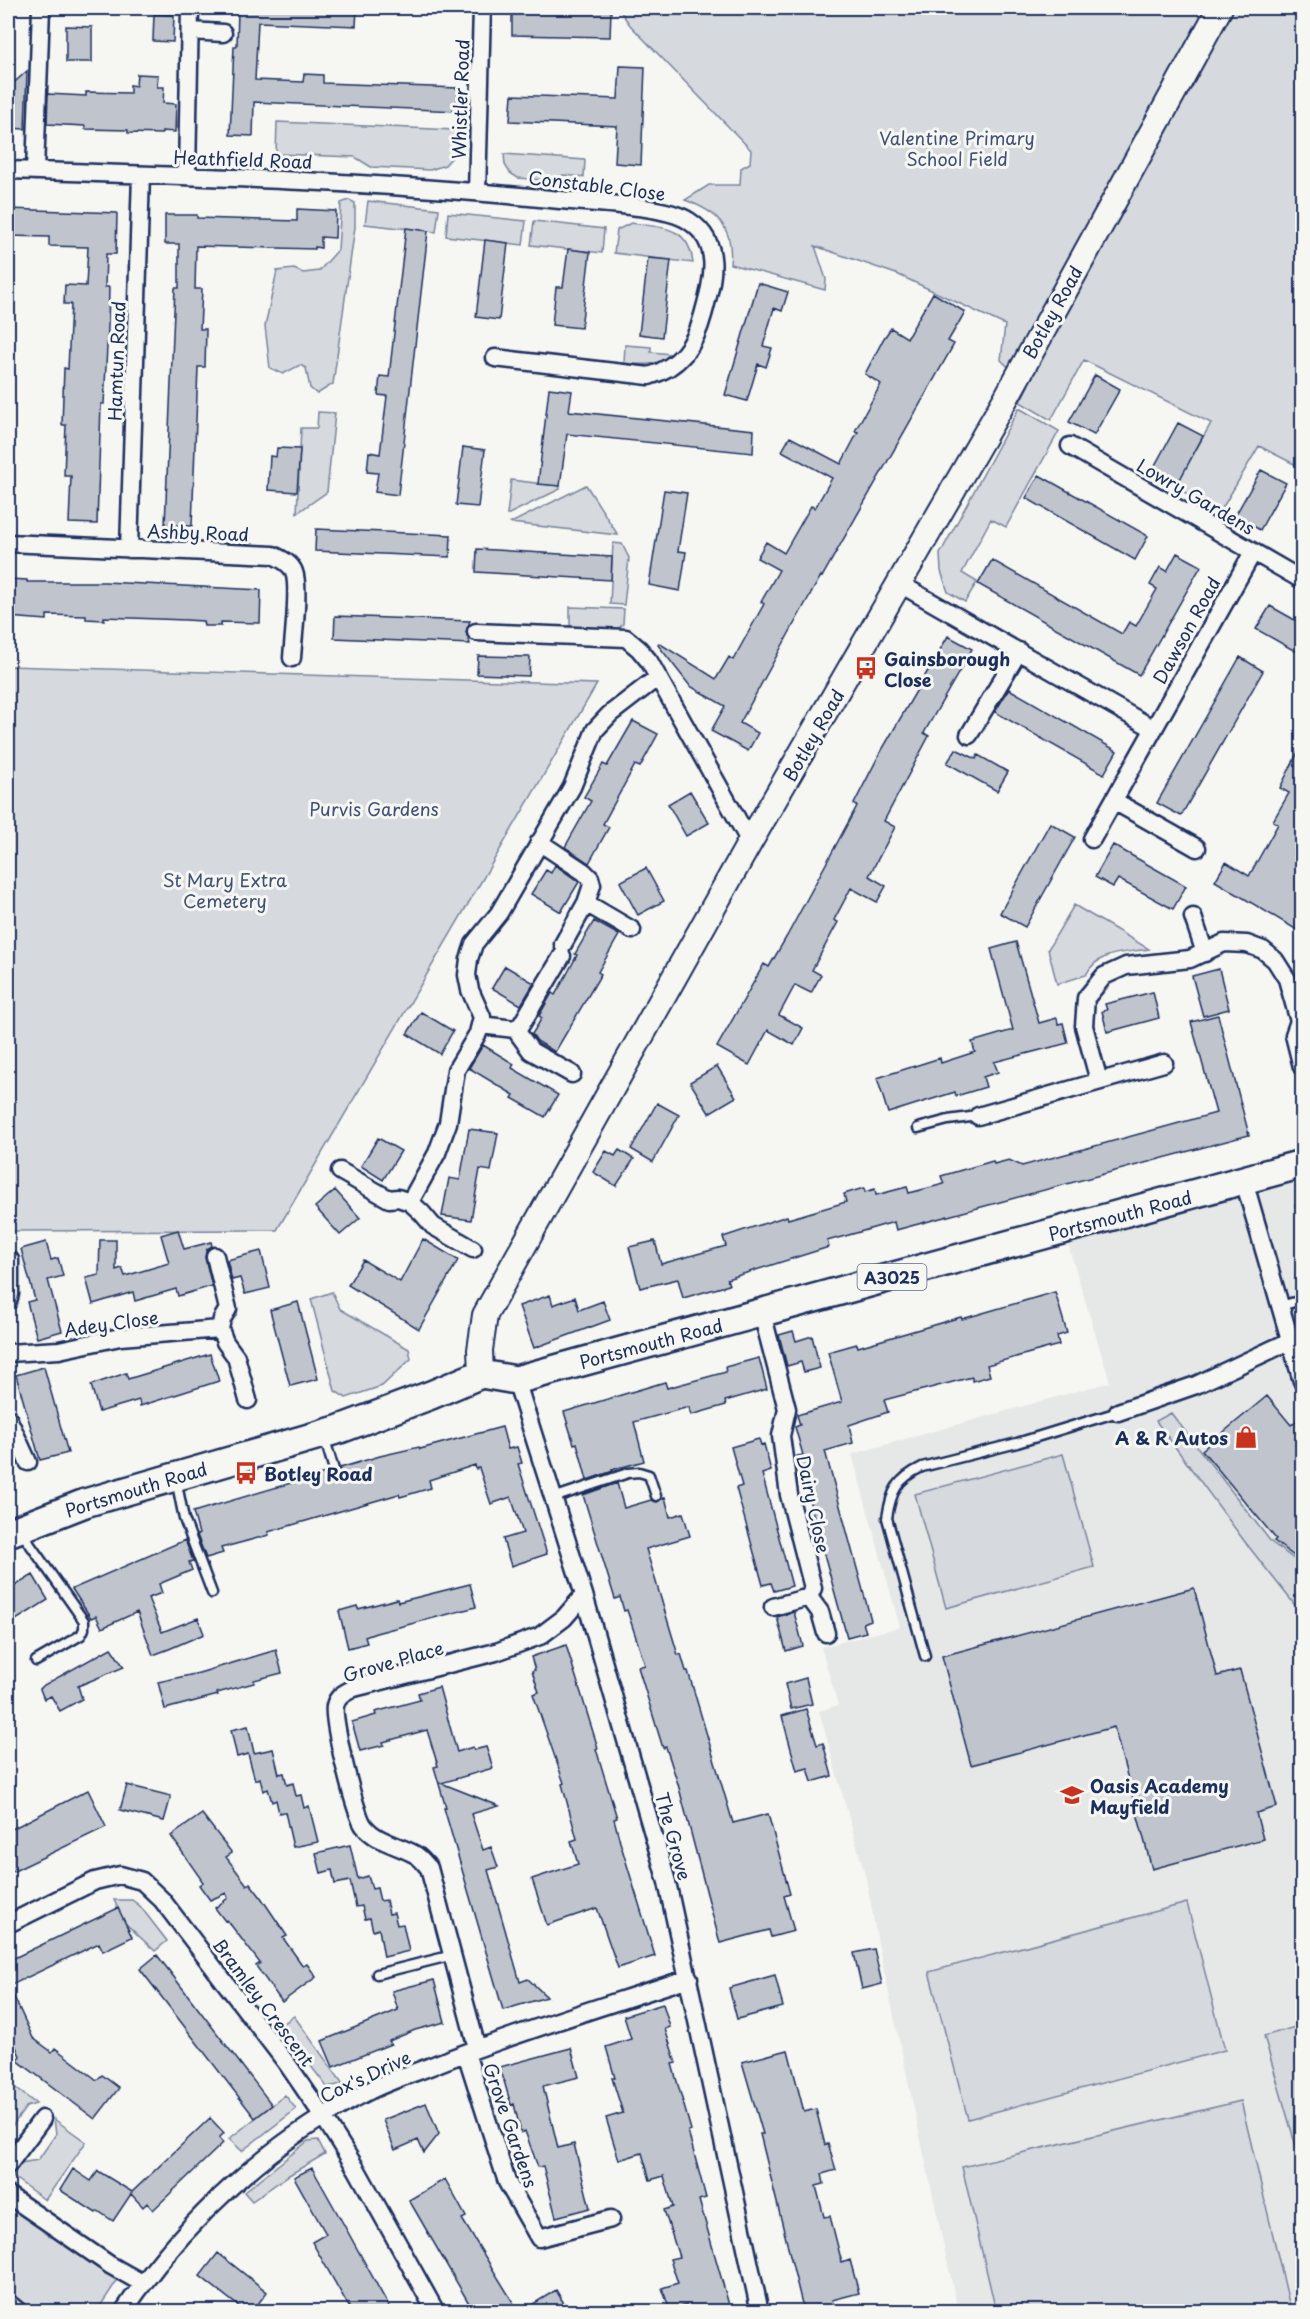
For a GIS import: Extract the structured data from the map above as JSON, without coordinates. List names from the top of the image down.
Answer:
{
  "streets": {
    "main road": ["Botley Road", "Portsmouth Road", "A3025"],
    "street": [
      "Whistler Road",
      "Heathfield Road",
      "Constable Close",
      "Hamtun Road",
      "Lowry Gardens",
      "Ashby Road",
      "Dawson Road",
      "Adey Close",
      "Dairy Close",
      "Grove Place",
      "The Grove",
      "Bramley Crescent",
      "Cox's Drive",
      "Grove Gardens"
    ]
  },
  "crossings": [
    ["Whistler Road", "Heathfield Road"],
    ["Whistler Road", "Constable Close"],
    ["Heathfield Road", "Constable Close"],
    ["Heathfield Road", "Hamtun Road"],
    ["Botley Road", "Portsmouth Road"],
    ["Hamtun Road", "Ashby Road"],
    ["Lowry Gardens", "Dawson Road"],
    ["Portsmouth Road", "Dairy Close"],
    ["Portsmouth Road", "The Grove"],
    ["Grove Place", "The Grove"],
    ["Grove Place", "Cox's Drive"],
    ["Grove Place", "Grove Gardens"],
    ["The Grove", "Cox's Drive"],
    ["Bramley Crescent", "Cox's Drive"],
    ["Cox's Drive", "Grove Gardens"]
  ],
  "parks": ["Valentine Primary School Field", "Purvis Gardens", "St Mary Extra Cemetery"],
  "places": {
    "bus stop": ["Gainsborough Close", "Botley Road"],
    "shop": ["A & R Autos"],
    "school or university": ["Oasis Academy Mayfield"]
  }
}
